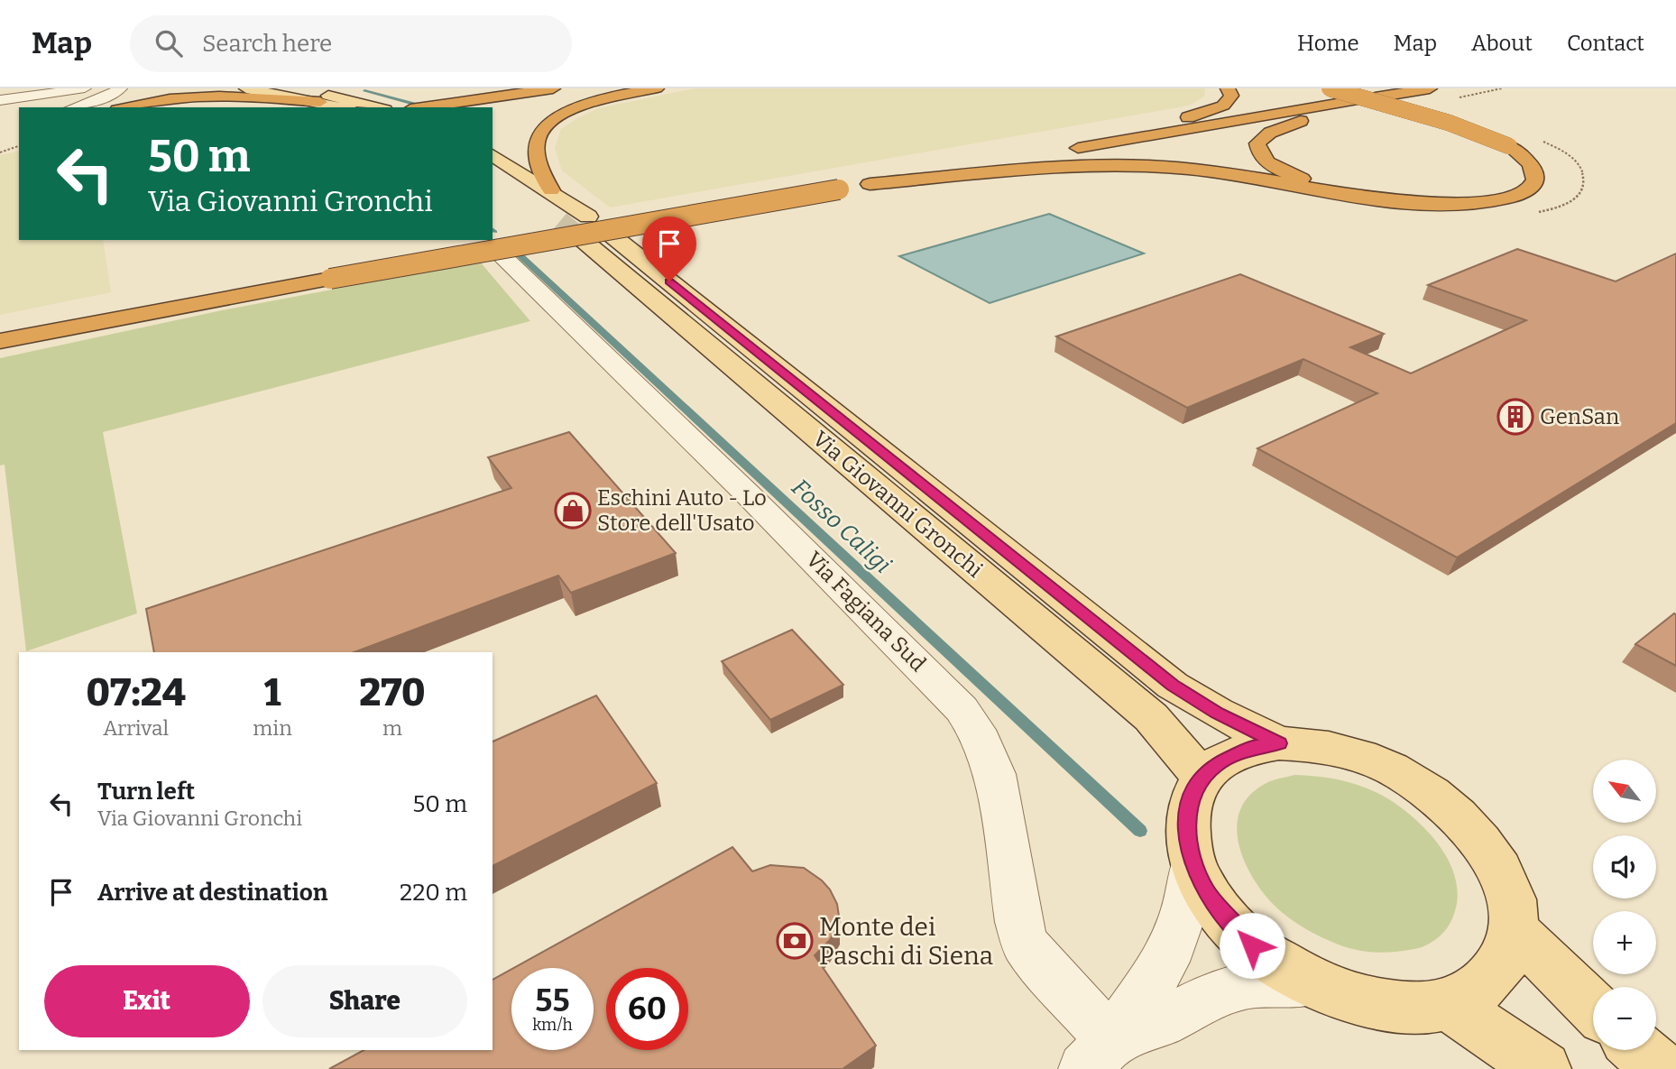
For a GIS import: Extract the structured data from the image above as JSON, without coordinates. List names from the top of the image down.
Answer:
{
  "streets": {
    "main road": ["Via Giovanni Gronchi"],
    "street": ["Via Fagiana Sud"]
  },
  "water": ["Fosso Caligi"],
  "places": {
    "building": ["GenSan"],
    "shop": ["Eschini Auto - Lo Store dell'Usato"],
    "bank": ["Monte dei Paschi di Siena"]
  },
  "north": "top left",
  "page": {
    "header": "Map",
    "search": "Search here",
    "nav": [
      "Home",
      "Map",
      "About",
      "Contact"
    ],
    "turn": ["50 m", "Via Giovanni Gronchi"],
    "eta": [
      "07:24",
      "Arrival",
      "1",
      "min",
      "270",
      "m"
    ],
    "map_buttons": ["+", "−"],
    "list": [
      {
        "name": "Turn left",
        "note": "Via Giovanni Gronchi",
        "value": "50 m"
      },
      {
        "name": "Arrive at destination",
        "value": "220 m"
      }
    ],
    "buttons": ["Exit", "Share"],
    "speed": "55 km/h",
    "limit": "60"
  }
}
